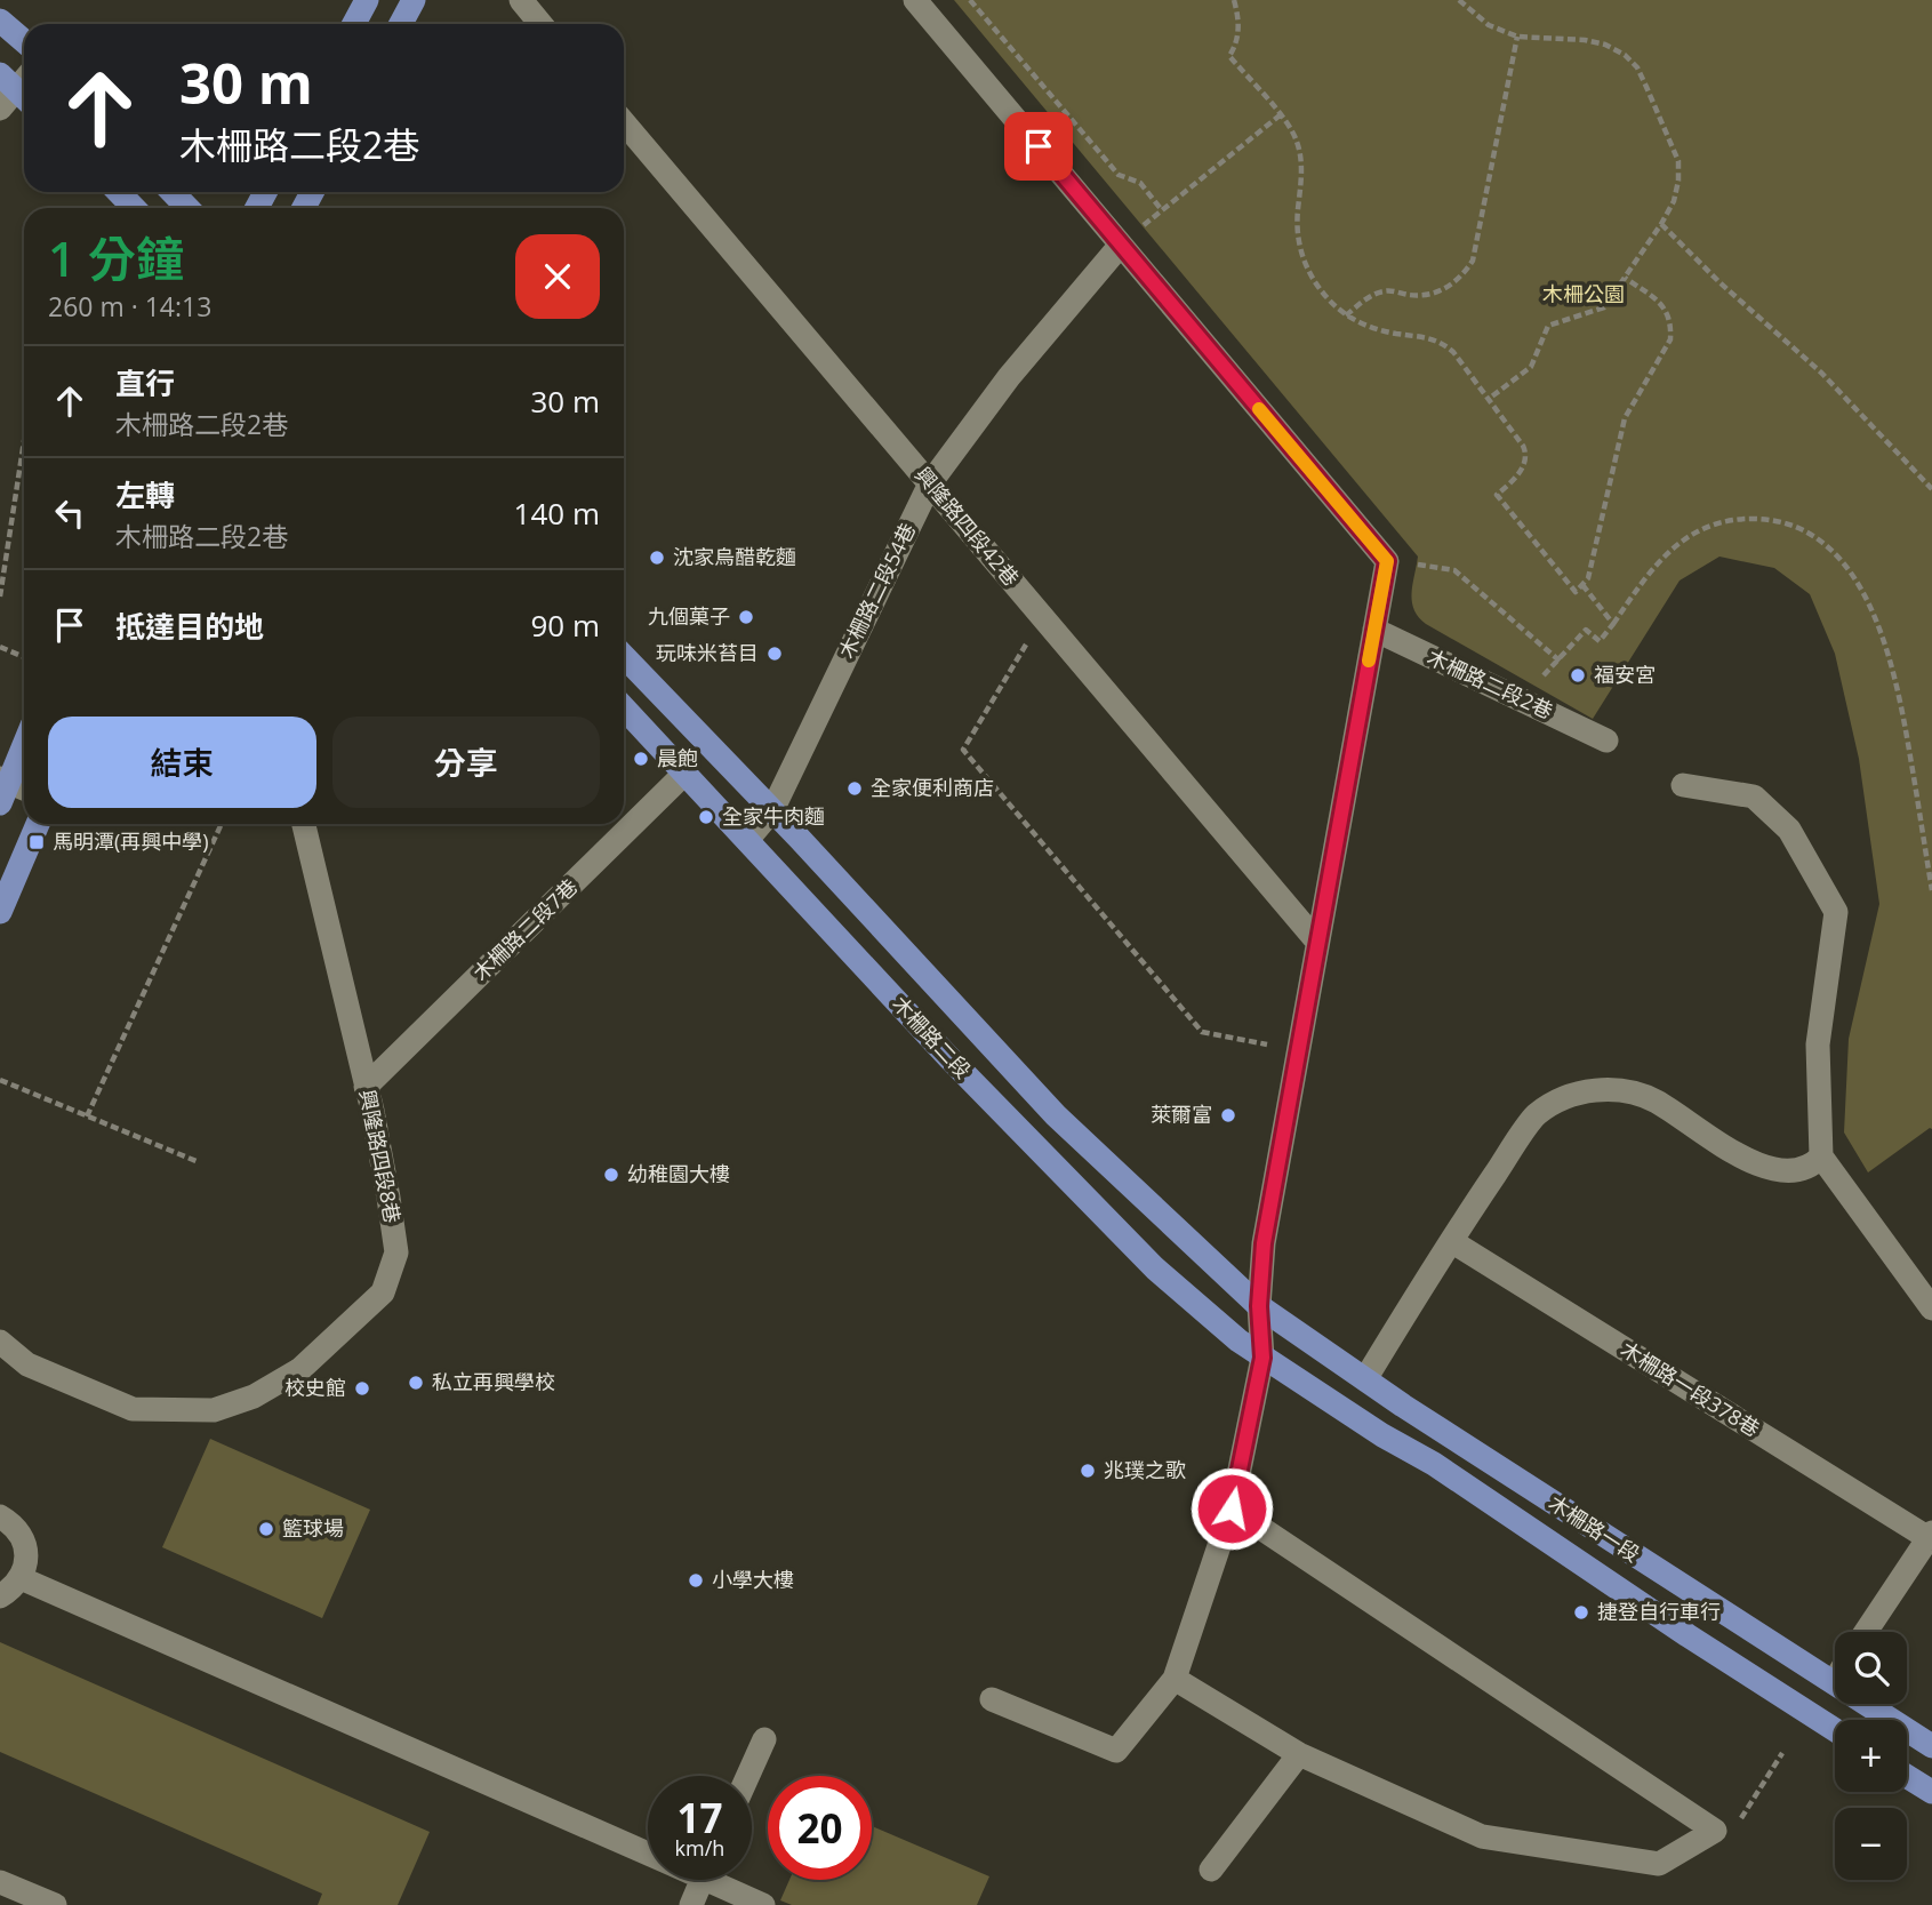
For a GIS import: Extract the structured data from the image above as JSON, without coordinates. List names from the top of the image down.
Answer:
{
  "streets": {
    "main road": ["木柵路二段", "木柵路一段"],
    "street": [
      "興隆路四段42巷",
      "木柵路二段54巷",
      "木柵路二段2巷",
      "木柵路二段7巷",
      "興隆路四段8巷",
      "木柵路一段378巷"
    ]
  },
  "crossings": [
    ["興隆路四段42巷", "木柵路二段54巷"],
    ["木柵路二段54巷", "木柵路二段"],
    ["木柵路二段7巷", "木柵路二段"],
    ["木柵路二段7巷", "興隆路四段8巷"],
    ["木柵路二段", "木柵路一段"]
  ],
  "parks": ["木柵公園"],
  "places": {
    "other": [
      "沈家烏醋乾麵",
      "九個菓子",
      "玩味米苔目",
      "福安宮",
      "晨飽",
      "全家便利商店",
      "全家牛肉麵",
      "萊爾富",
      "幼稚園大樓",
      "私立再興學校",
      "校史館",
      "兆璞之歌",
      "籃球場",
      "小學大樓",
      "捷登自行車行"
    ],
    "transit": ["馬明潭(再興中學)"]
  },
  "page": {
    "turn": ["30 m", "木柵路二段2巷"],
    "heading": ["1 分鐘", "260 m · 14:13"],
    "list": [
      {
        "name": "直行",
        "note": "木柵路二段2巷",
        "value": "30 m"
      },
      {
        "name": "左轉",
        "note": "木柵路二段2巷",
        "value": "140 m"
      },
      {
        "name": "抵達目的地",
        "value": "90 m"
      }
    ],
    "buttons": ["結束", "分享"],
    "map_buttons": ["+", "−"],
    "speed": "17 km/h",
    "limit": "20"
  }
}
